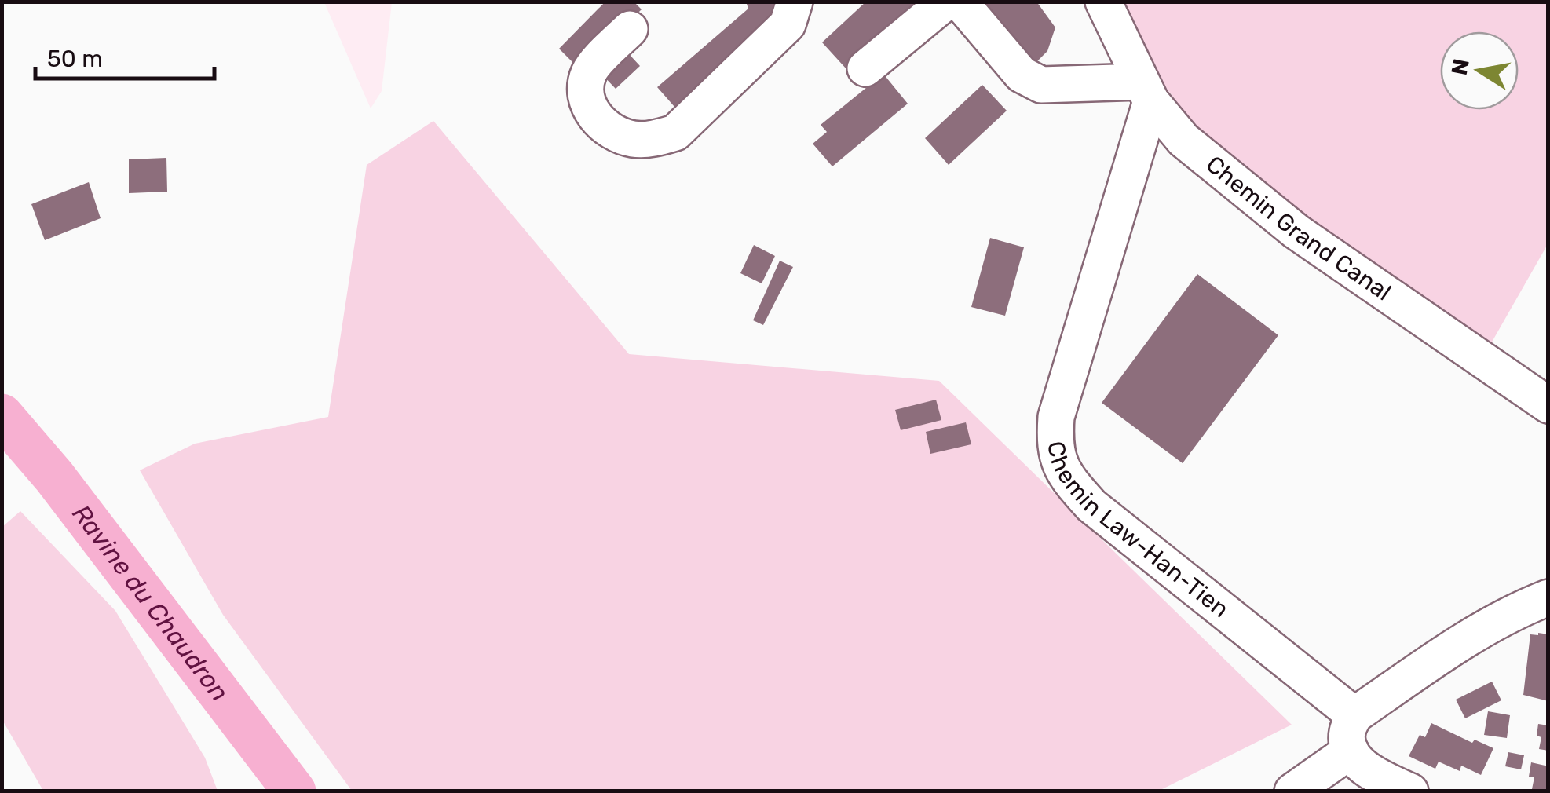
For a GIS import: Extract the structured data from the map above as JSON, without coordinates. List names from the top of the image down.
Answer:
{
  "streets": {
    "street": ["Chemin Grand Canal", "Chemin Law-Han-Tien"]
  },
  "crossings": [
    ["Chemin Grand Canal", "Chemin Law-Han-Tien"]
  ],
  "water": ["Ravine du Chaudron"],
  "scale_bar": "50 m",
  "north": "left"
}
